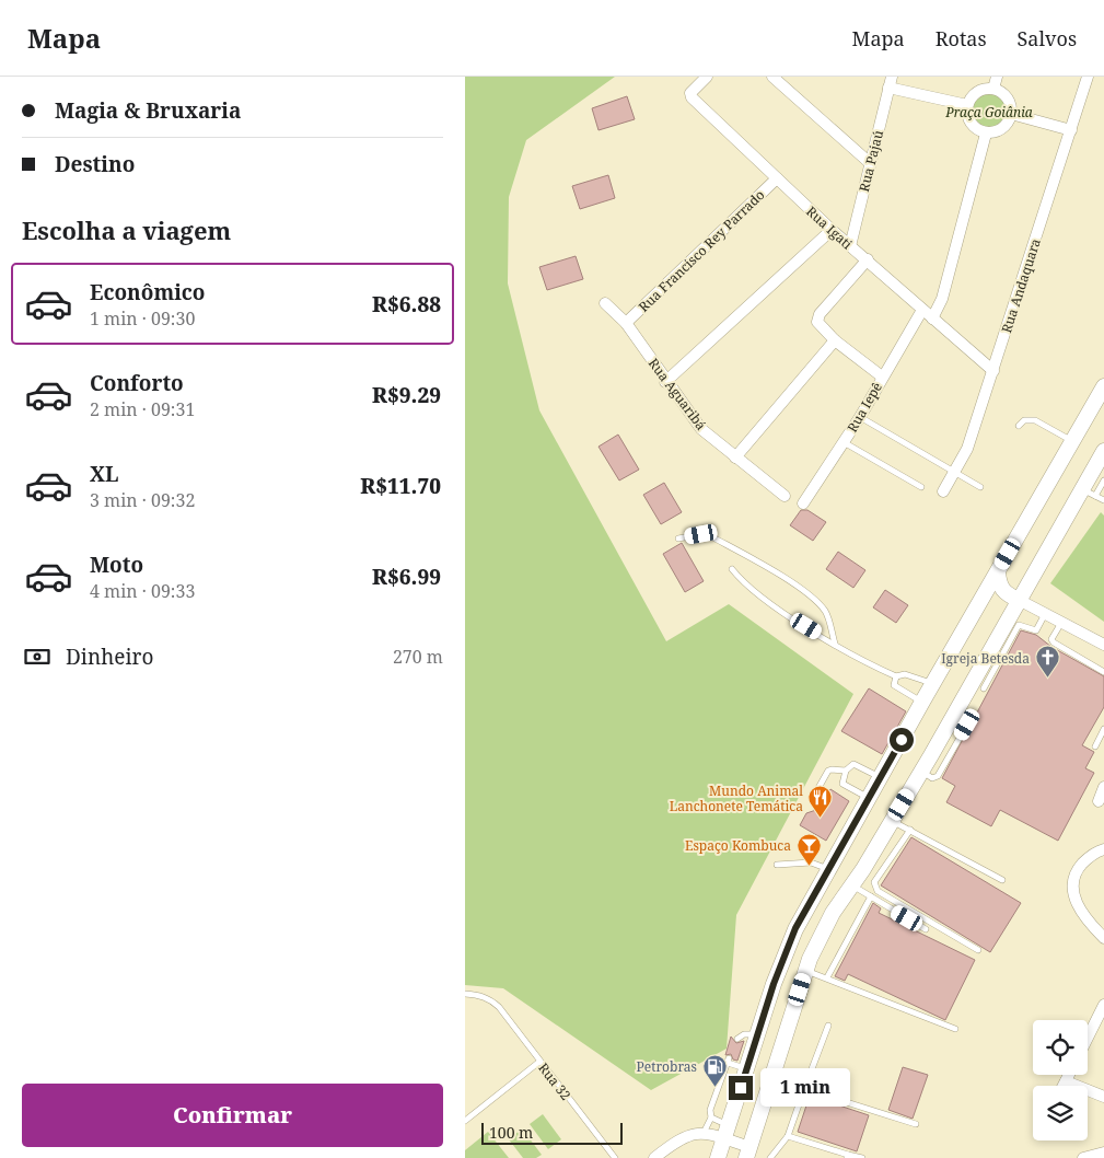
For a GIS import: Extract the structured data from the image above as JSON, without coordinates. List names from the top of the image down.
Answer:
{
  "streets": {
    "street": [
      "Rua Pajaú",
      "Rua Igati",
      "Rua Francisco Rey Parrado",
      "Rua Andaquara",
      "Rua Aguaribá",
      "Rua Iepê"
    ],
    "lane": ["Rua 32"]
  },
  "crossings": [
    ["Rua Pajaú", "Rua Igati"],
    ["Rua Igati", "Rua Francisco Rey Parrado"],
    ["Rua Igati", "Rua Andaquara"],
    ["Rua Igati", "Rua Iepê"],
    ["Rua Francisco Rey Parrado", "Rua Aguaribá"]
  ],
  "parks": ["Praça Goiânia"],
  "places": {
    "church": ["Igreja Betesda"],
    "restaurant": ["Mundo Animal Lanchonete Temática"],
    "bar": ["Espaço Kombuca"],
    "fuel station": ["Petrobras"]
  },
  "scale_bar": "100 m",
  "page": {
    "header": "Mapa",
    "nav": ["Mapa", "Rotas", "Salvos"],
    "banner": ["Magia & Bruxaria", "Destino"],
    "heading": "Escolha a viagem",
    "list": [
      {
        "name": "Econômico",
        "note": "1 min · 09:30",
        "value": "R$6.88"
      },
      {
        "name": "Conforto",
        "note": "2 min · 09:31",
        "value": "R$9.29"
      },
      {
        "name": "XL",
        "note": "3 min · 09:32",
        "value": "R$11.70"
      },
      {
        "name": "Moto",
        "note": "4 min · 09:33",
        "value": "R$6.99"
      }
    ],
    "pay": ["Dinheiro", "270 m"],
    "bubble": "1 min",
    "buttons": "Confirmar",
    "scale": "100 m"
  }
}
